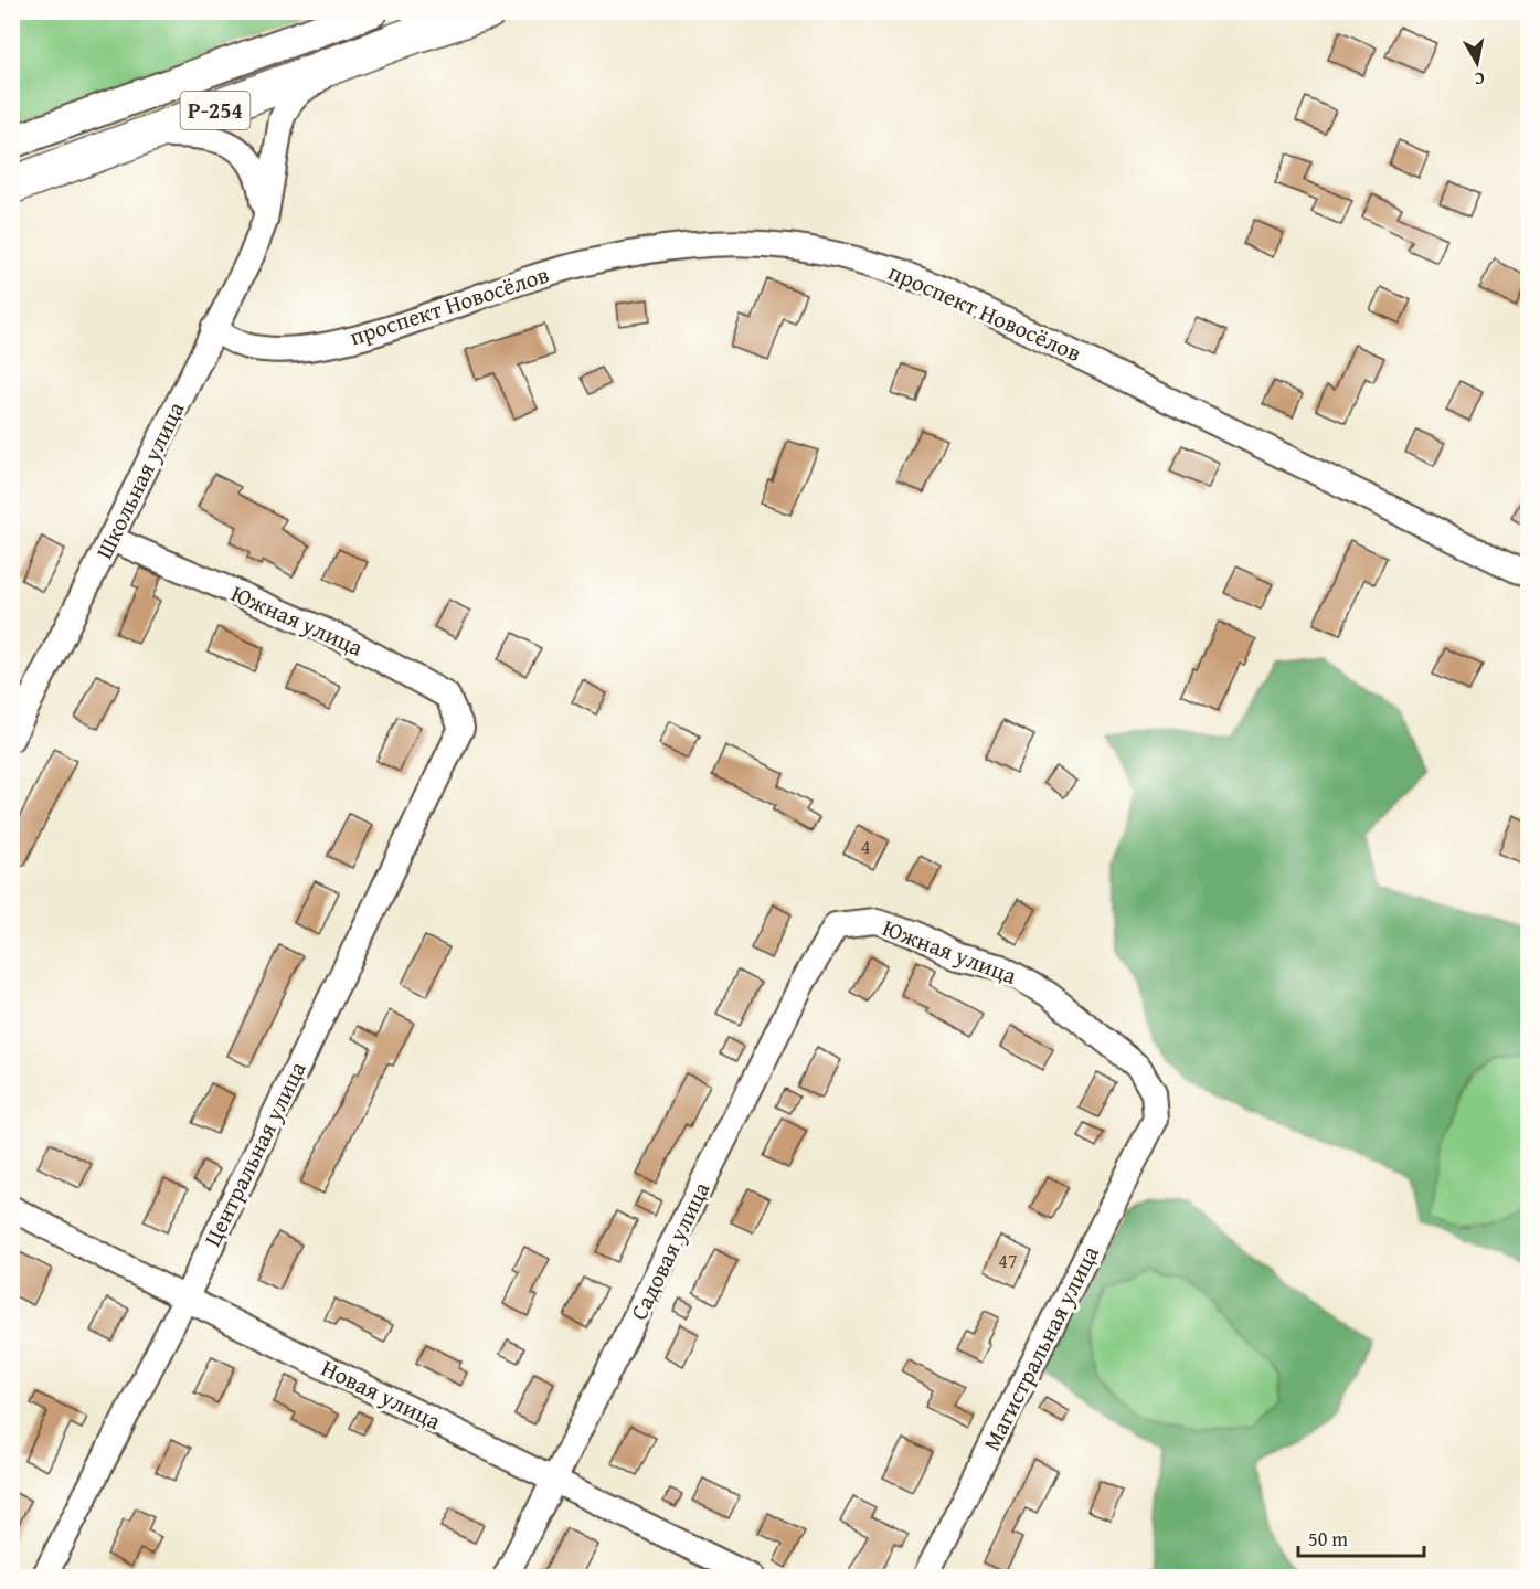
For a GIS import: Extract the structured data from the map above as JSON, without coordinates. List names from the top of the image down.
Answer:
{
  "streets": {
    "highway": ["Р-254"],
    "street": [
      "проспект Новосёлов",
      "Школьная улица",
      "Южная улица",
      "Центральная улица",
      "Садовая улица",
      "Магистральная улица",
      "Новая улица"
    ]
  },
  "crossings": [
    ["проспект Новосёлов", "Школьная улица"],
    ["Школьная улица", "Южная улица"],
    ["Южная улица", "Центральная улица"],
    ["Южная улица", "Садовая улица"],
    ["Южная улица", "Магистральная улица"],
    ["Центральная улица", "Новая улица"],
    ["Садовая улица", "Новая улица"]
  ],
  "house_numbers": ["4", "47"],
  "scale_bar": "50 m",
  "north": "bottom"
}
